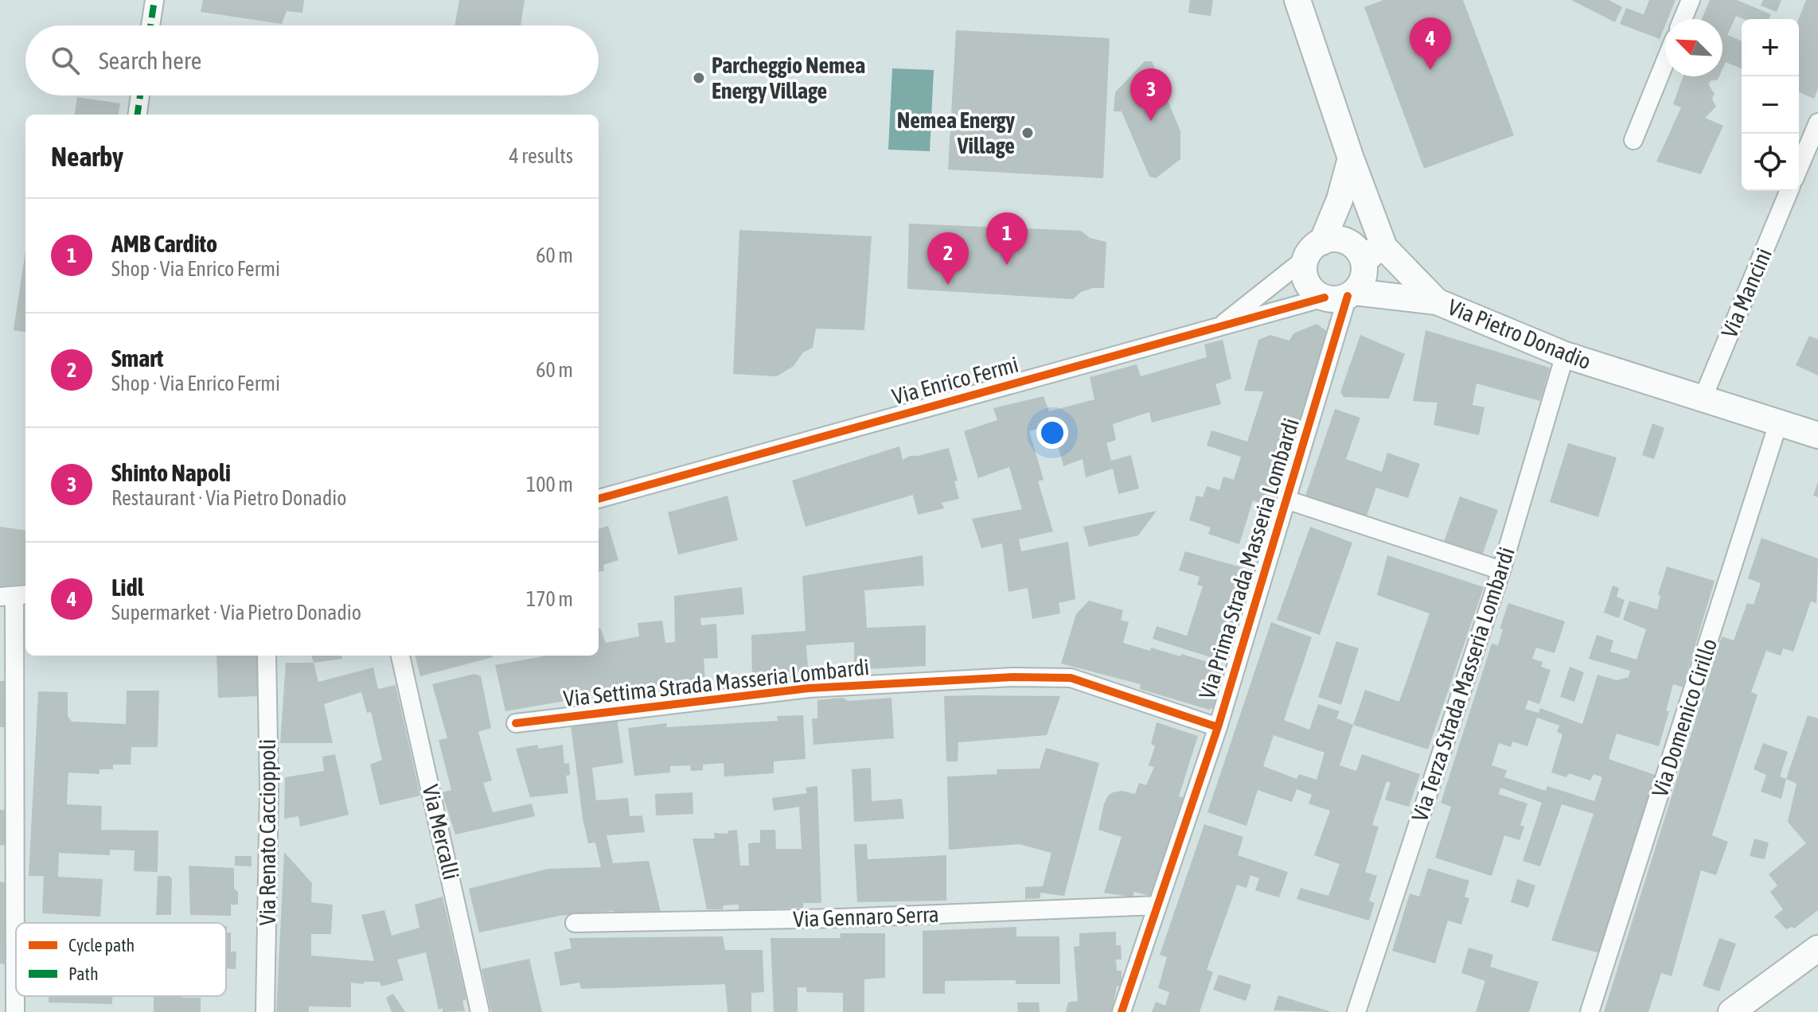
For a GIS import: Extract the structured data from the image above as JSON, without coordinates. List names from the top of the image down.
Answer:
{
  "streets": {
    "main road": ["Via Pietro Donadio"],
    "street": [
      "Via Mancini",
      "Via Enrico Fermi",
      "Via Prima Strada Masseria Lombardi",
      "Via Settima Strada Masseria Lombardi",
      "Via Terza Strada Masseria Lombardi",
      "Via Domenico Cirillo",
      "Via Renato Caccioppoli",
      "Via Mercalli",
      "Via Gennaro Serra"
    ]
  },
  "crossings": [
    ["Via Mancini", "Via Pietro Donadio"],
    ["Via Pietro Donadio", "Via Terza Strada Masseria Lombardi"],
    ["Via Pietro Donadio", "Via Domenico Cirillo"],
    ["Via Enrico Fermi", "Via Prima Strada Masseria Lombardi"],
    ["Via Prima Strada Masseria Lombardi", "Via Settima Strada Masseria Lombardi"],
    ["Via Prima Strada Masseria Lombardi", "Via Gennaro Serra"]
  ],
  "places": ["Parcheggio Nemea Energy Village", "Nemea Energy Village"],
  "legend": ["Cycle path", "Path"],
  "north": "top left",
  "page": {
    "pins": [
      "4",
      "3",
      "1",
      "2"
    ],
    "map_buttons": ["+", "−"],
    "search": "Search here",
    "heading": ["Nearby", "4 results"],
    "list": [
      {
        "mark": "1",
        "name": "AMB Cardito",
        "note": "Shop · Via Enrico Fermi",
        "value": "60 m"
      },
      {
        "mark": "2",
        "name": "Smart",
        "note": "Shop · Via Enrico Fermi",
        "value": "60 m"
      },
      {
        "mark": "3",
        "name": "Shinto Napoli",
        "note": "Restaurant · Via Pietro Donadio",
        "value": "100 m"
      },
      {
        "mark": "4",
        "name": "Lidl",
        "note": "Supermarket · Via Pietro Donadio",
        "value": "170 m"
      }
    ]
  }
}
